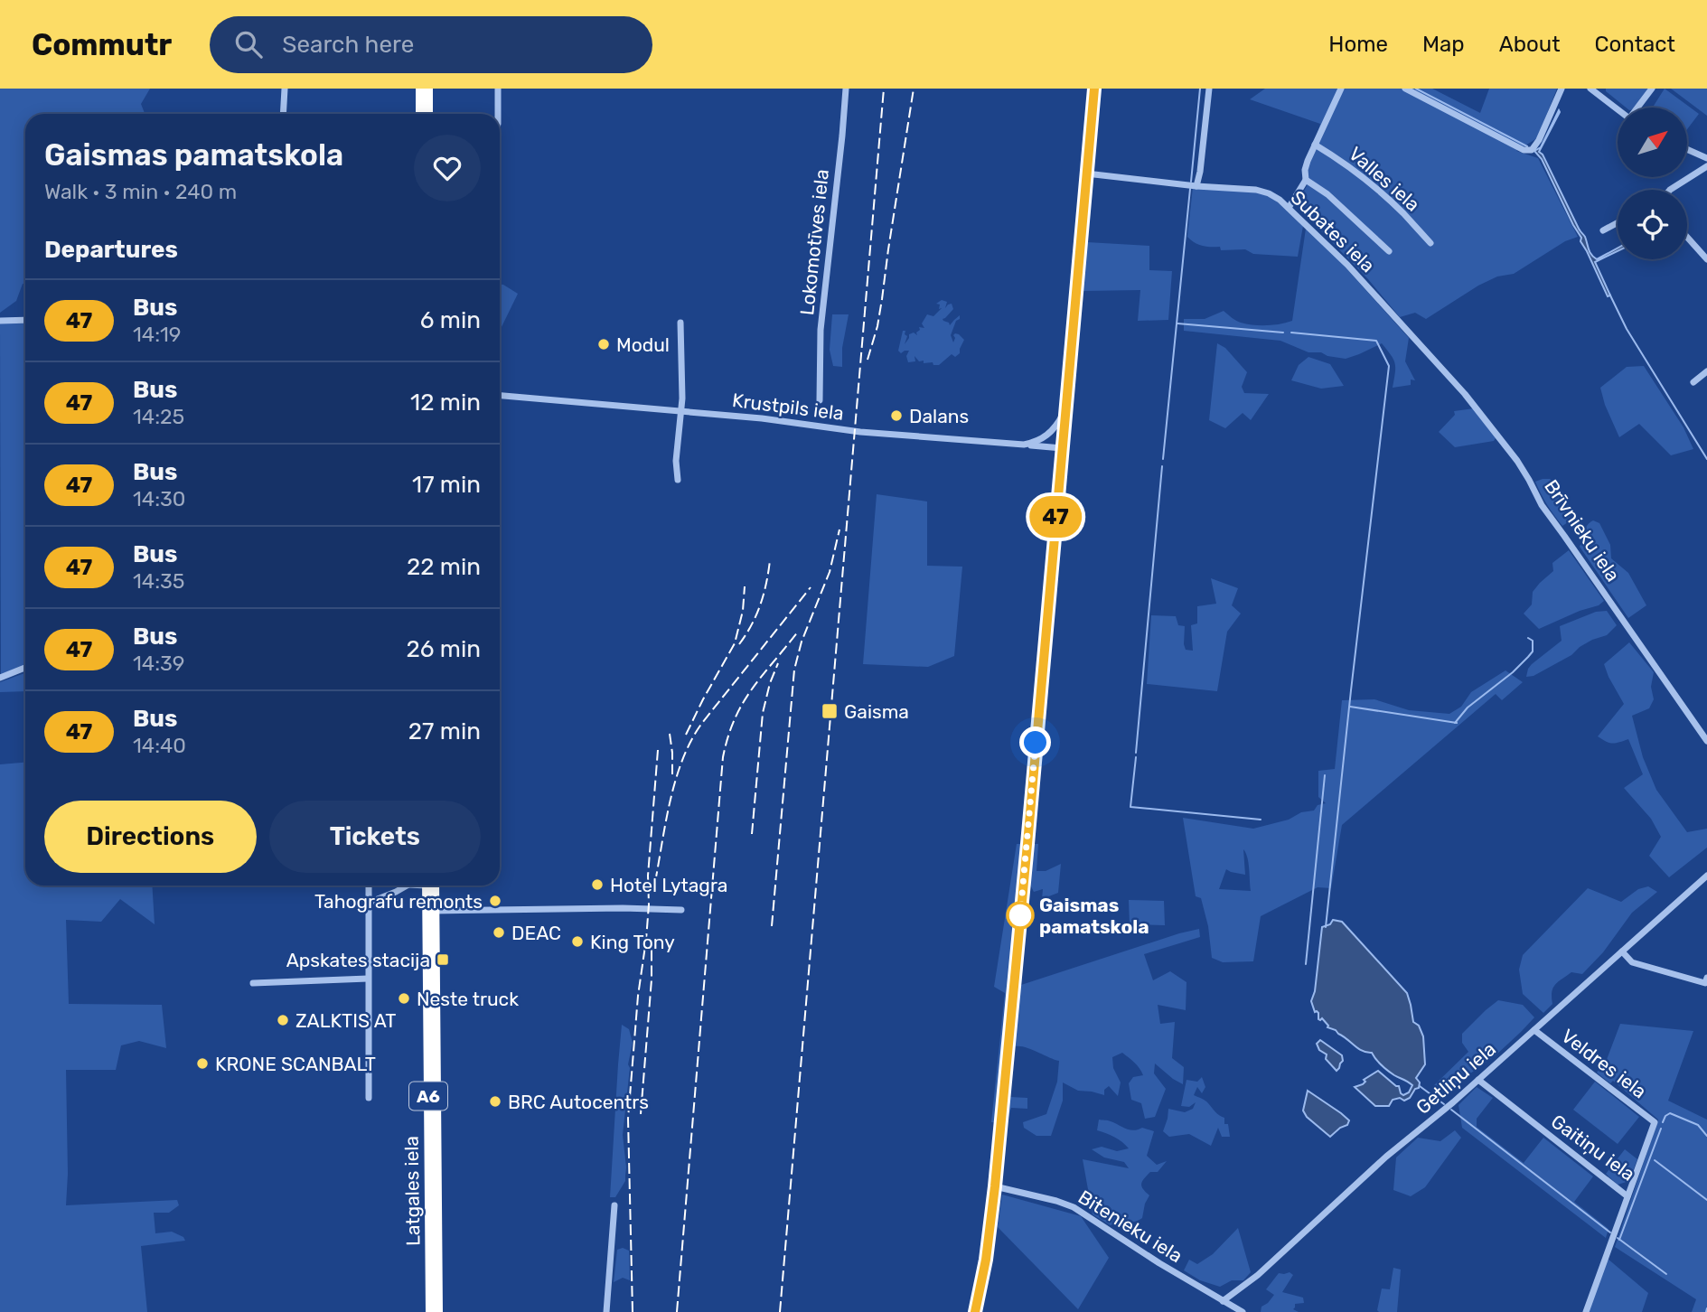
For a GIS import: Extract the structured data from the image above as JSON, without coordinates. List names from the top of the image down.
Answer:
{
  "streets": {
    "highway": ["A6", "Latgales iela"],
    "street": [
      "Valles iela",
      "Subates iela",
      "Lokomotīves iela",
      "Krustpils iela",
      "Brīvnieku iela",
      "Veldres iela",
      "Getliņu iela",
      "Gaitiņu iela",
      "Bitenieku iela"
    ]
  },
  "crossings": [
    ["Subates iela", "Brīvnieku iela"],
    ["Veldres iela", "Getliņu iela"],
    ["Veldres iela", "Gaitiņu iela"],
    ["Getliņu iela", "Gaitiņu iela"],
    ["Getliņu iela", "Bitenieku iela"]
  ],
  "places": {
    "other": [
      "Modul",
      "Dalans",
      "Hotel Lytagra",
      "Tahografu remonts",
      "Gaismas pamatskola",
      "DEAC",
      "King Tony",
      "Neste truck",
      "ZALKTIS AT",
      "KRONE SCANBALT",
      "BRC Autocentrs"
    ],
    "transit": ["Gaisma", "Apskates stacija"]
  },
  "lines": ["bus line 47"],
  "north": "top right",
  "page": {
    "header": "Commutr",
    "search": "Search here",
    "nav": [
      "Home",
      "Map",
      "About",
      "Contact"
    ],
    "on_map": "47",
    "heading": [
      ["Gaismas pamatskola", "Walk · 3 min · 240 m"],
      "Departures"
    ],
    "list": [
      {
        "mark": "47",
        "name": "Bus",
        "note": "14:19",
        "value": "6 min"
      },
      {
        "mark": "47",
        "name": "Bus",
        "note": "14:25",
        "value": "12 min"
      },
      {
        "mark": "47",
        "name": "Bus",
        "note": "14:30",
        "value": "17 min"
      },
      {
        "mark": "47",
        "name": "Bus",
        "note": "14:35",
        "value": "22 min"
      },
      {
        "mark": "47",
        "name": "Bus",
        "note": "14:39",
        "value": "26 min"
      },
      {
        "mark": "47",
        "name": "Bus",
        "note": "14:40",
        "value": "27 min"
      }
    ],
    "buttons": ["Directions", "Tickets"]
  }
}
